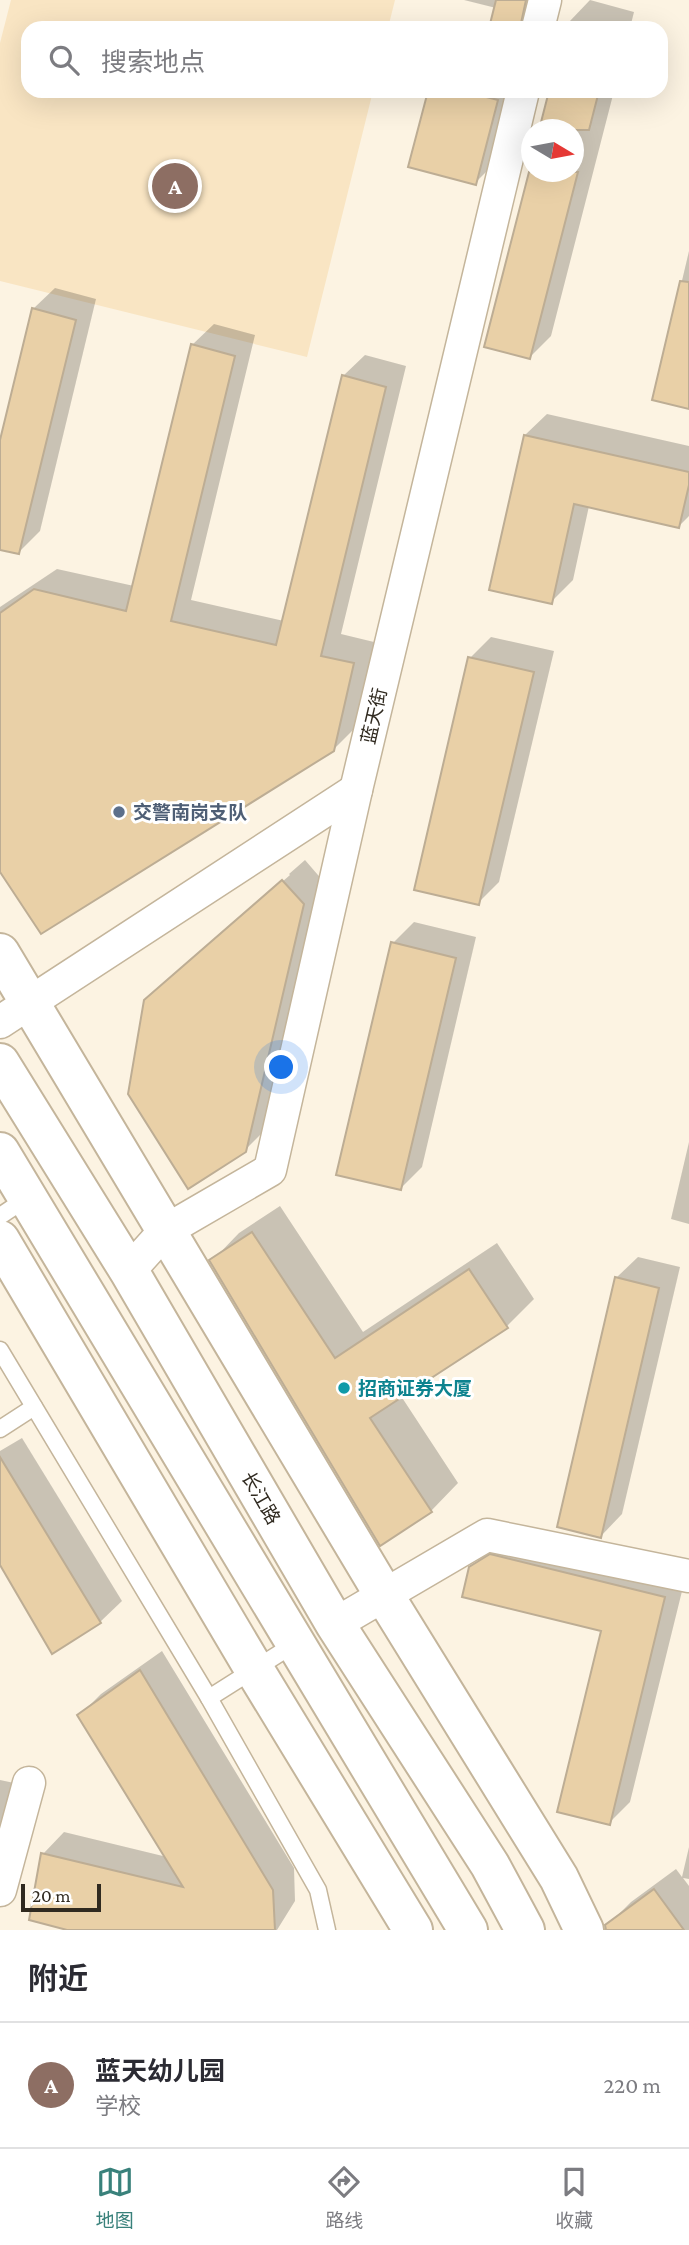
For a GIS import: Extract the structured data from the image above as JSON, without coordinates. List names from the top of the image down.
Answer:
{
  "streets": {
    "main road": ["长江路"],
    "street": ["蓝天街"]
  },
  "crossings": [
    ["蓝天街", "长江路"]
  ],
  "places": ["交警南岗支队", "招商证券大厦"],
  "scale_bar": "20 m",
  "north": "right",
  "page": {
    "search": "搜索地点",
    "pins": "A",
    "scale": "20 m",
    "heading": "附近",
    "list": [
      {
        "mark": "A",
        "name": "蓝天幼儿园",
        "note": "学校",
        "value": "220 m"
      }
    ],
    "nav": ["地图", "路线", "收藏"]
  }
}
